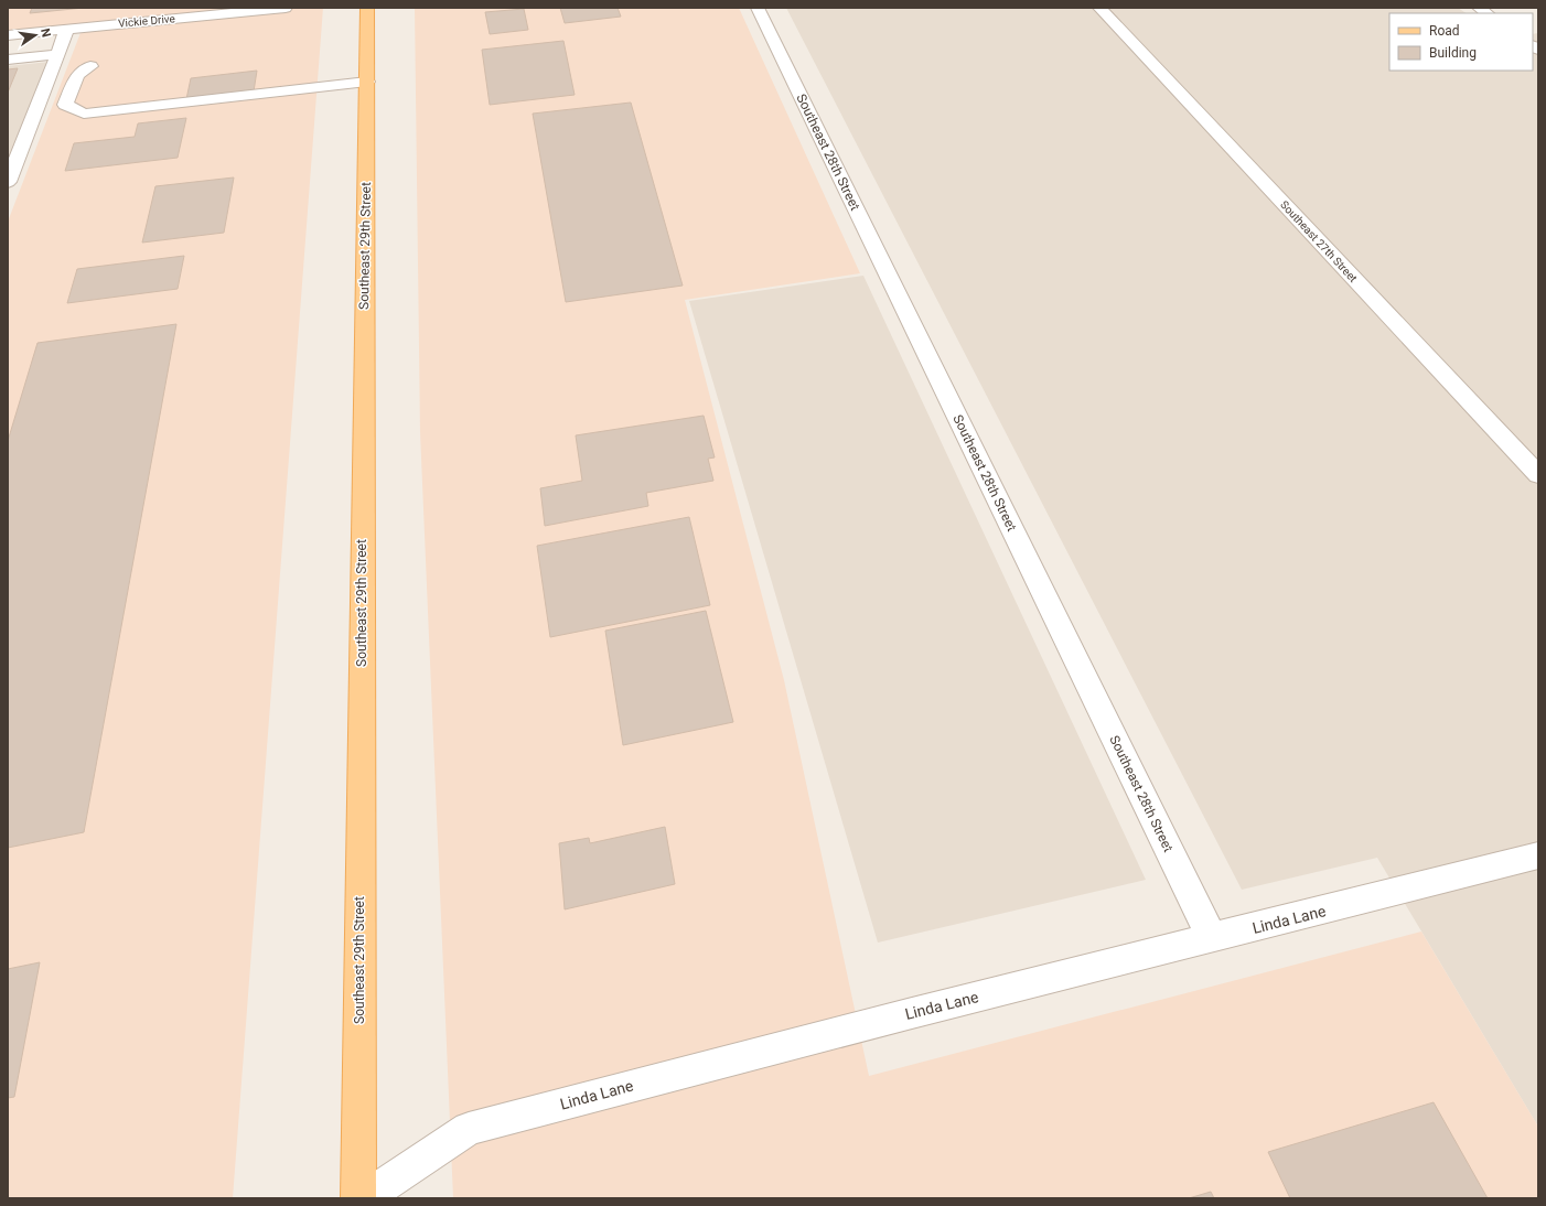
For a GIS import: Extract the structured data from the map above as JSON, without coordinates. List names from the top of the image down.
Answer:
{
  "streets": {
    "main road": ["Southeast 29th Street"],
    "street": [
      "Vickie Drive",
      "Southeast 28th Street",
      "Southeast 27th Street",
      "Linda Lane"
    ]
  },
  "crossings": [
    ["Southeast 28th Street", "Linda Lane"]
  ],
  "legend": ["Road", "Building"],
  "north": "right"
}
